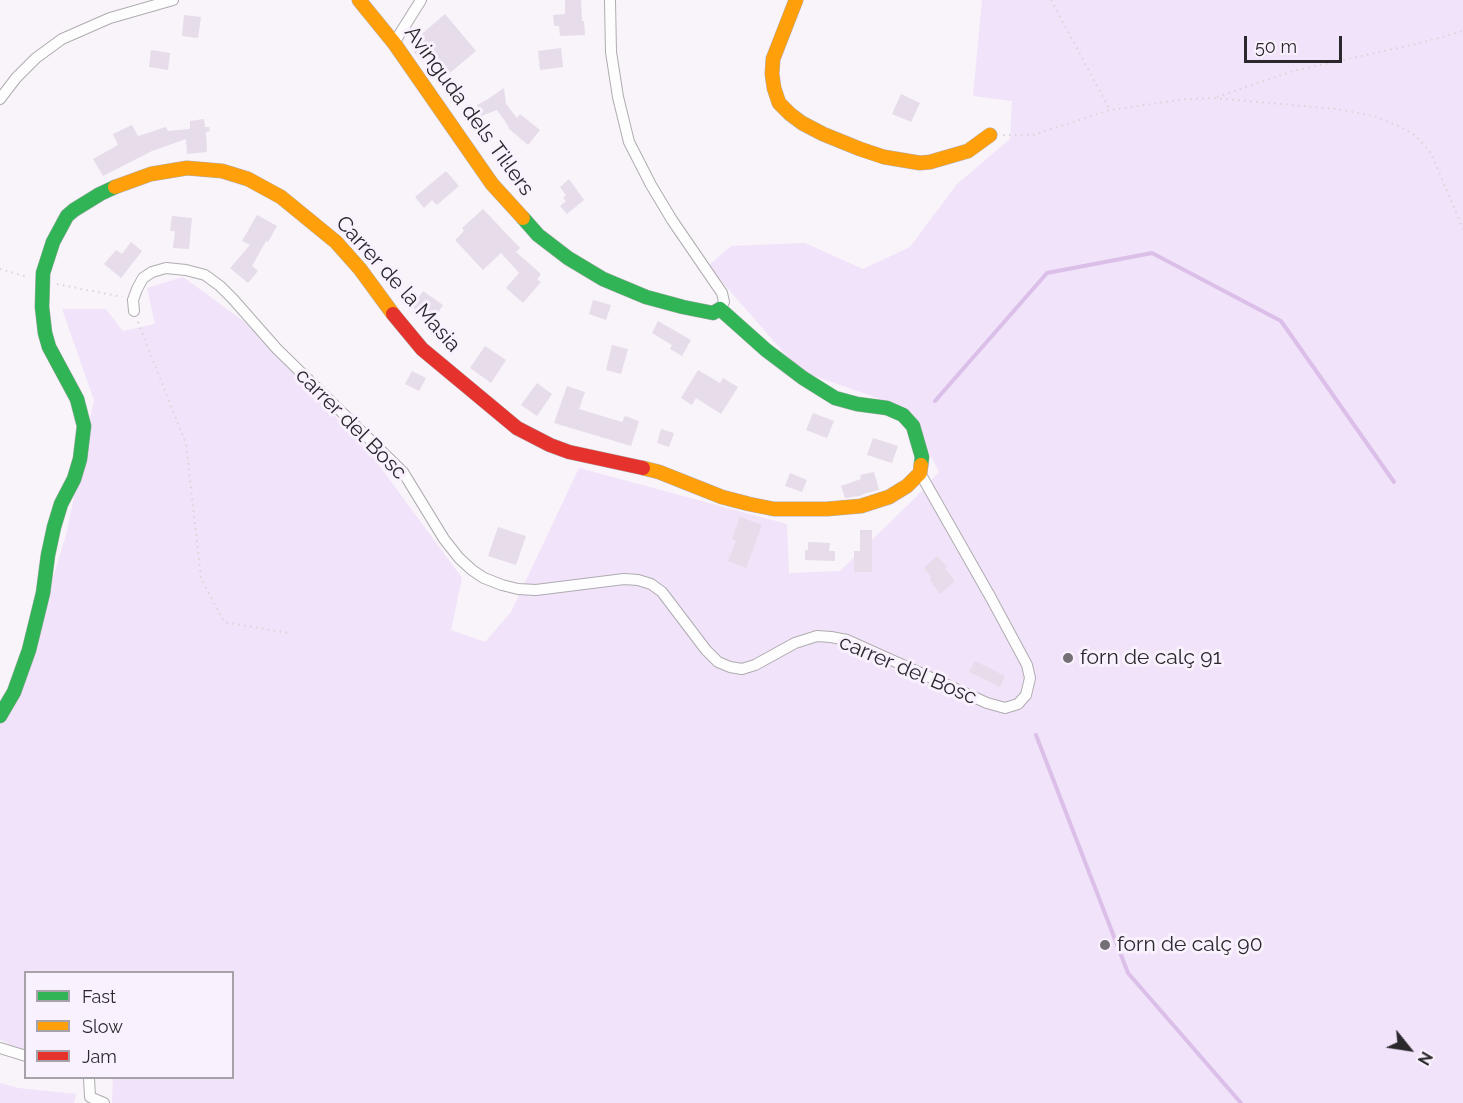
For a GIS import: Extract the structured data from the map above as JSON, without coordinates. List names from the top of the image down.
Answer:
{
  "streets": {
    "street": ["Avinguda dels Til·lers", "Carrer de la Masia", "carrer del Bosc"]
  },
  "crossings": [
    ["Carrer de la Masia", "carrer del Bosc"]
  ],
  "places": ["forn de calç 91", "forn de calç 90"],
  "legend": ["Fast", "Slow", "Jam"],
  "scale_bar": "50 m",
  "north": "bottom right"
}
